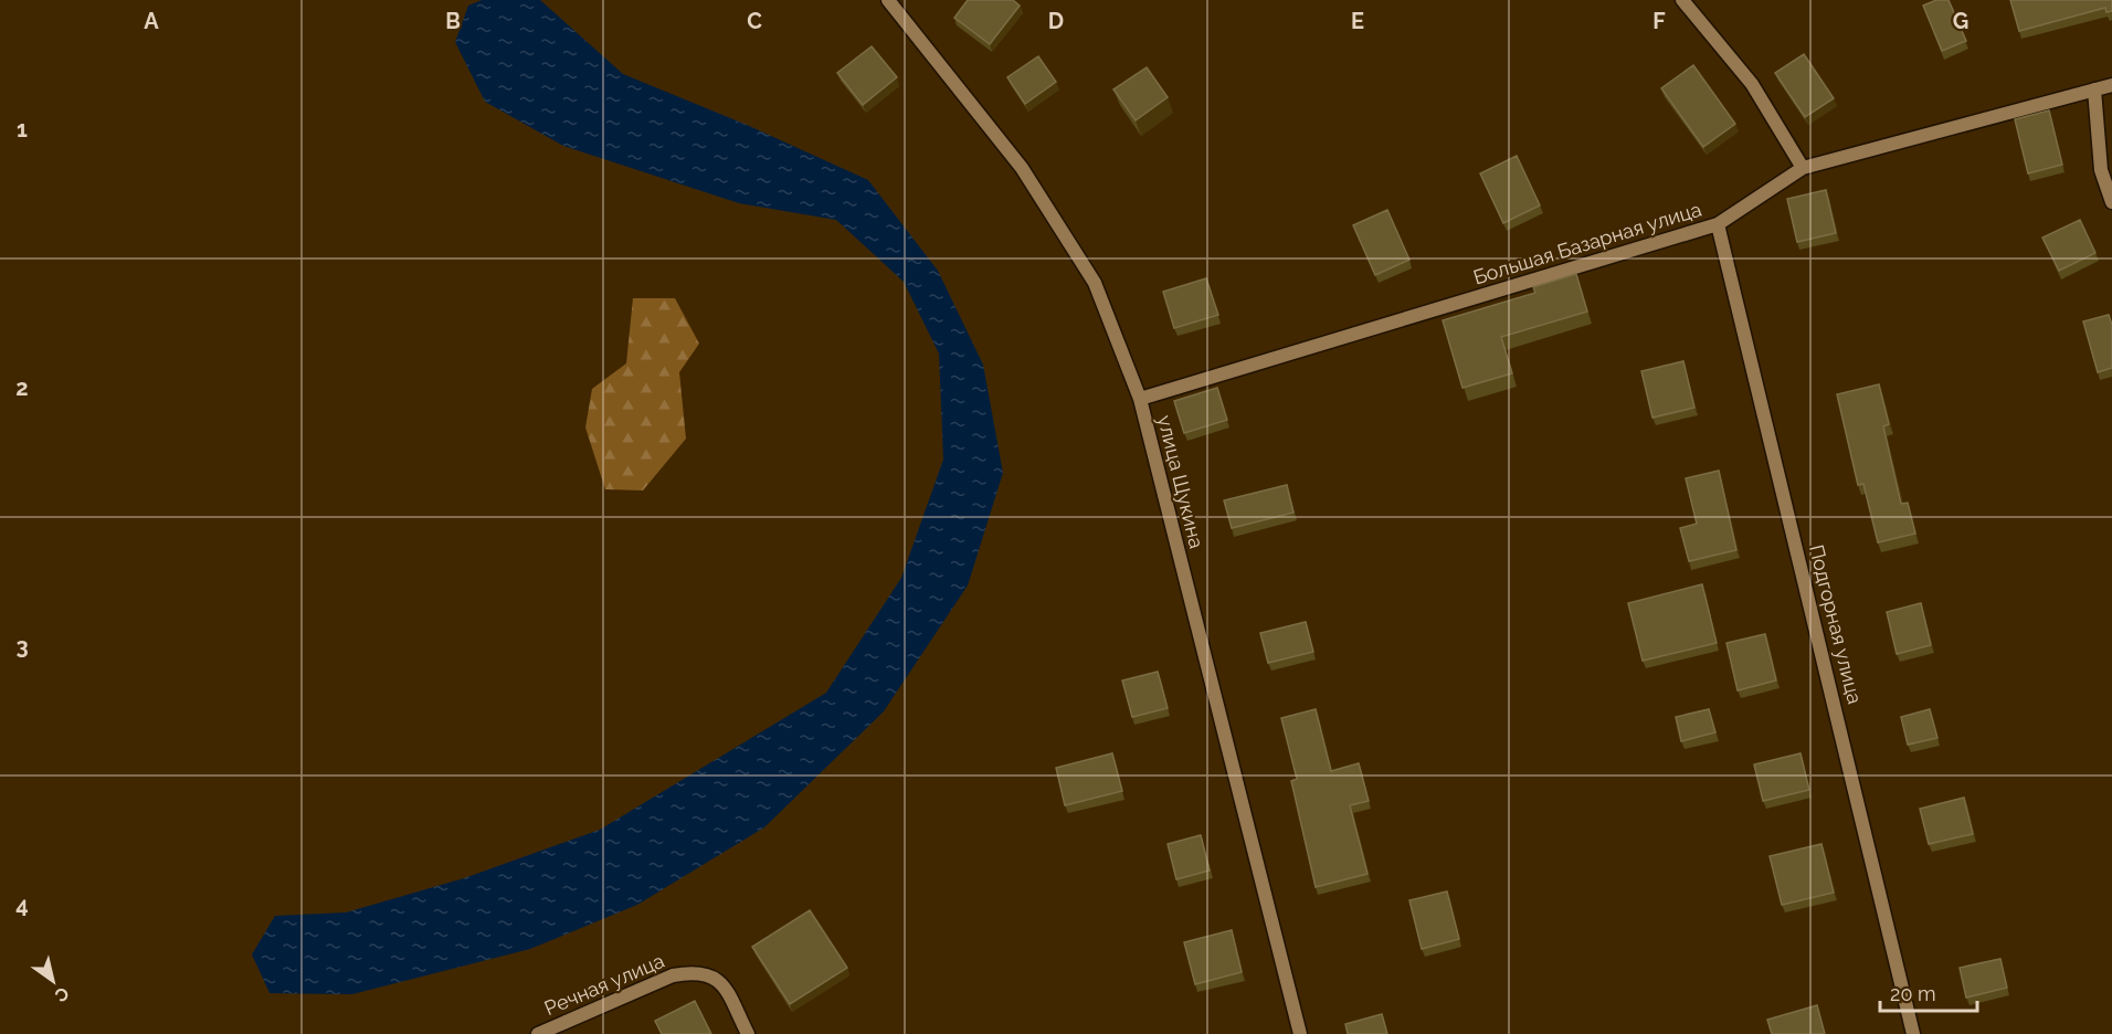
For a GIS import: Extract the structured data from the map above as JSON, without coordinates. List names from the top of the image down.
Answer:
{
  "streets": {
    "street": [
      "Большая Базарная улица",
      "улица Щукина",
      "Подгорная улица",
      "Речная улица"
    ]
  },
  "crossings": [
    ["Большая Базарная улица", "улица Щукина"],
    ["Большая Базарная улица", "Подгорная улица"]
  ],
  "scale_bar": "20 m",
  "north": "bottom right",
  "grid": {
    "columns": [
      "A",
      "B",
      "C",
      "D",
      "E",
      "F",
      "G"
    ],
    "rows": [
      "1",
      "2",
      "3",
      "4"
    ]
  }
}
